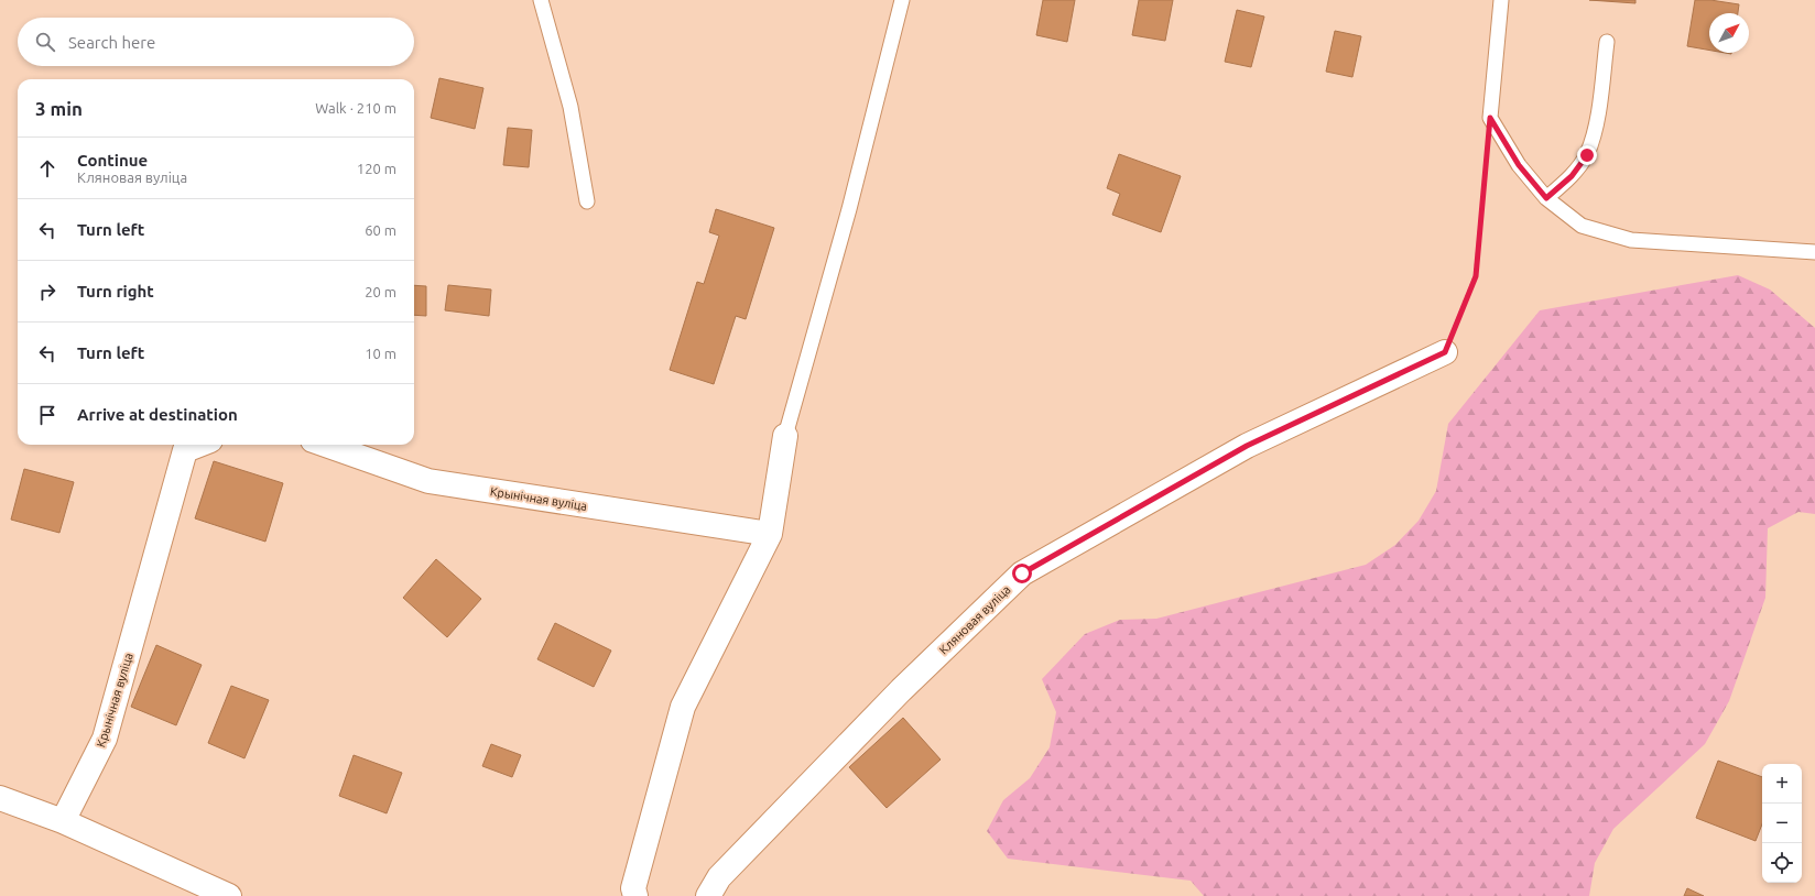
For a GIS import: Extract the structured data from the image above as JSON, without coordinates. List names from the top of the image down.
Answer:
{
  "streets": {
    "street": ["Крынічная вуліца", "Кляновая вуліца"]
  },
  "north": "top right",
  "page": {
    "search": "Search here",
    "heading": ["3 min", "Walk · 210 m"],
    "list": [
      ["Continue", "Кляновая вуліца", "120 m"],
      ["Turn left", "60 m"],
      ["Turn right", "20 m"],
      ["Turn left", "10 m"],
      "Arrive at destination"
    ],
    "map_buttons": ["+", "−"]
  }
}
